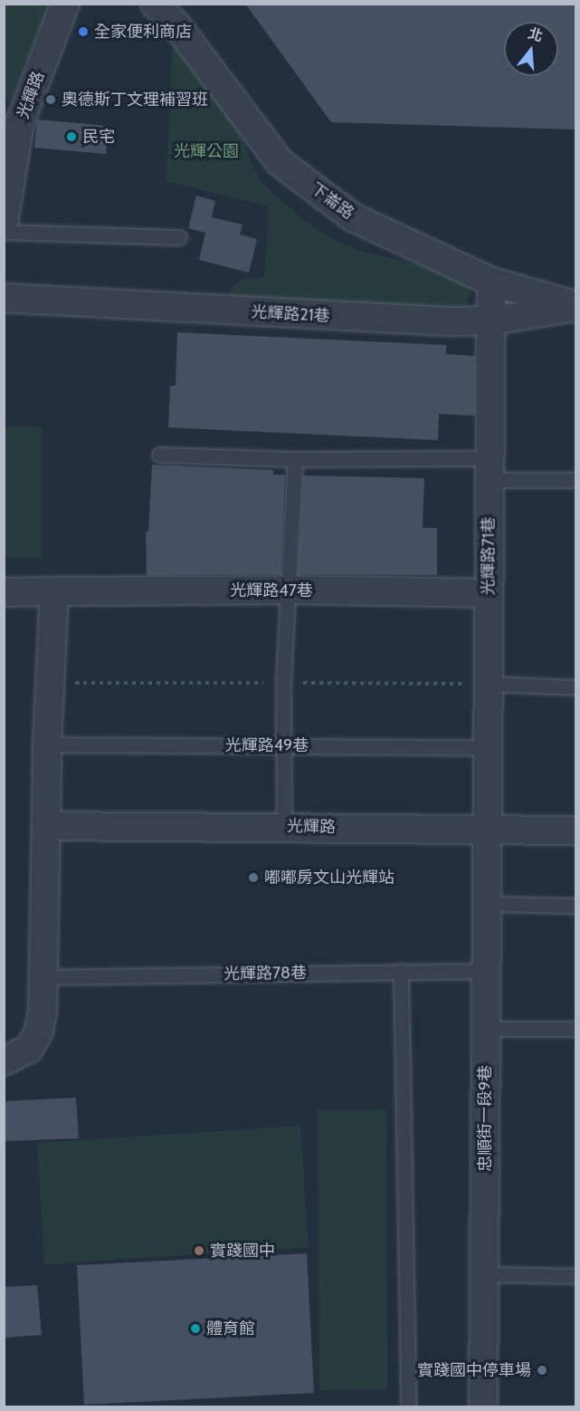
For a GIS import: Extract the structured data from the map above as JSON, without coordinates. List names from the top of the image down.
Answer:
{
  "streets": {
    "street": [
      "光輝路",
      "下崙路",
      "光輝路21巷",
      "光輝路71巷",
      "光輝路47巷",
      "忠順街一段9巷"
    ],
    "lane": ["光輝路49巷", "光輝路78巷"]
  },
  "crossings": [
    ["光輝路", "光輝路71巷"],
    ["光輝路", "忠順街一段9巷"],
    ["下崙路", "光輝路21巷"],
    ["下崙路", "光輝路71巷"],
    ["光輝路21巷", "光輝路71巷"],
    ["光輝路71巷", "光輝路47巷"],
    ["光輝路71巷", "光輝路49巷"],
    ["光輝路71巷", "忠順街一段9巷"],
    ["光輝路78巷", "忠順街一段9巷"]
  ],
  "parks": ["光輝公園"],
  "places": [
    "全家便利商店",
    "奧德斯丁文理補習班",
    "民宅",
    "嘟嘟房文山光輝站",
    "實踐國中",
    "體育館",
    "實踐國中停車場"
  ],
  "north": "top"
}
